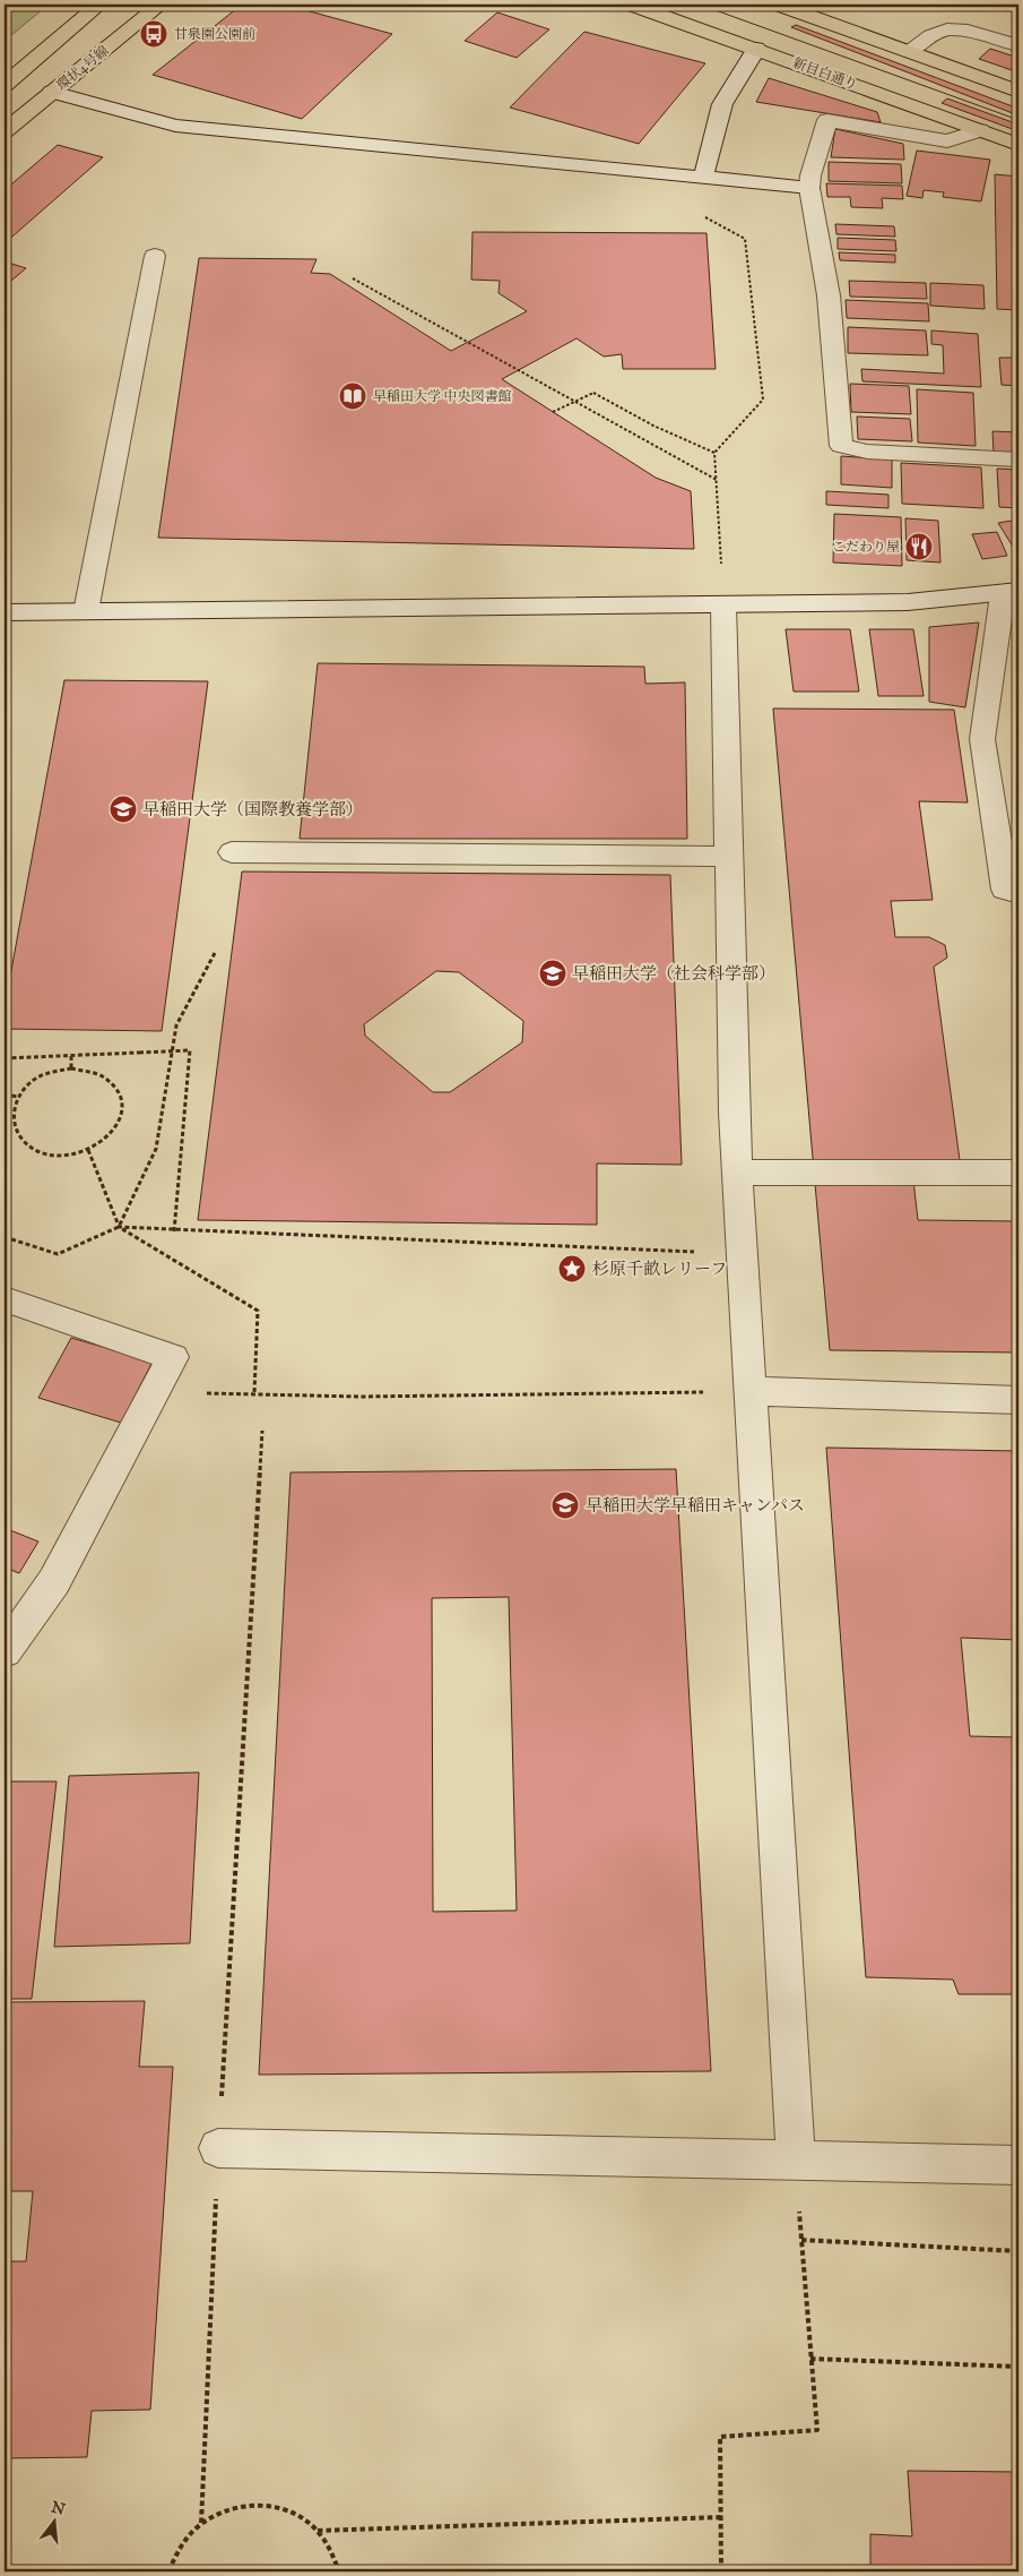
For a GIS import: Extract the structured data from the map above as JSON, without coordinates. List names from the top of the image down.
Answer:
{
  "streets": {
    "main road": ["環状4号線", "新目白通り"]
  },
  "places": {
    "bus stop": ["甘泉園公園前"],
    "library": ["早稲田大学 中央図書館"],
    "restaurant": ["こだわり屋"],
    "school or university": ["早稲田大学（国際教養学部）", "早稲田大学（社会科学部）", "早稲田大学早稲田キャンパス"],
    "place": ["杉原千畝レリーフ"]
  },
  "north": "top"
}
